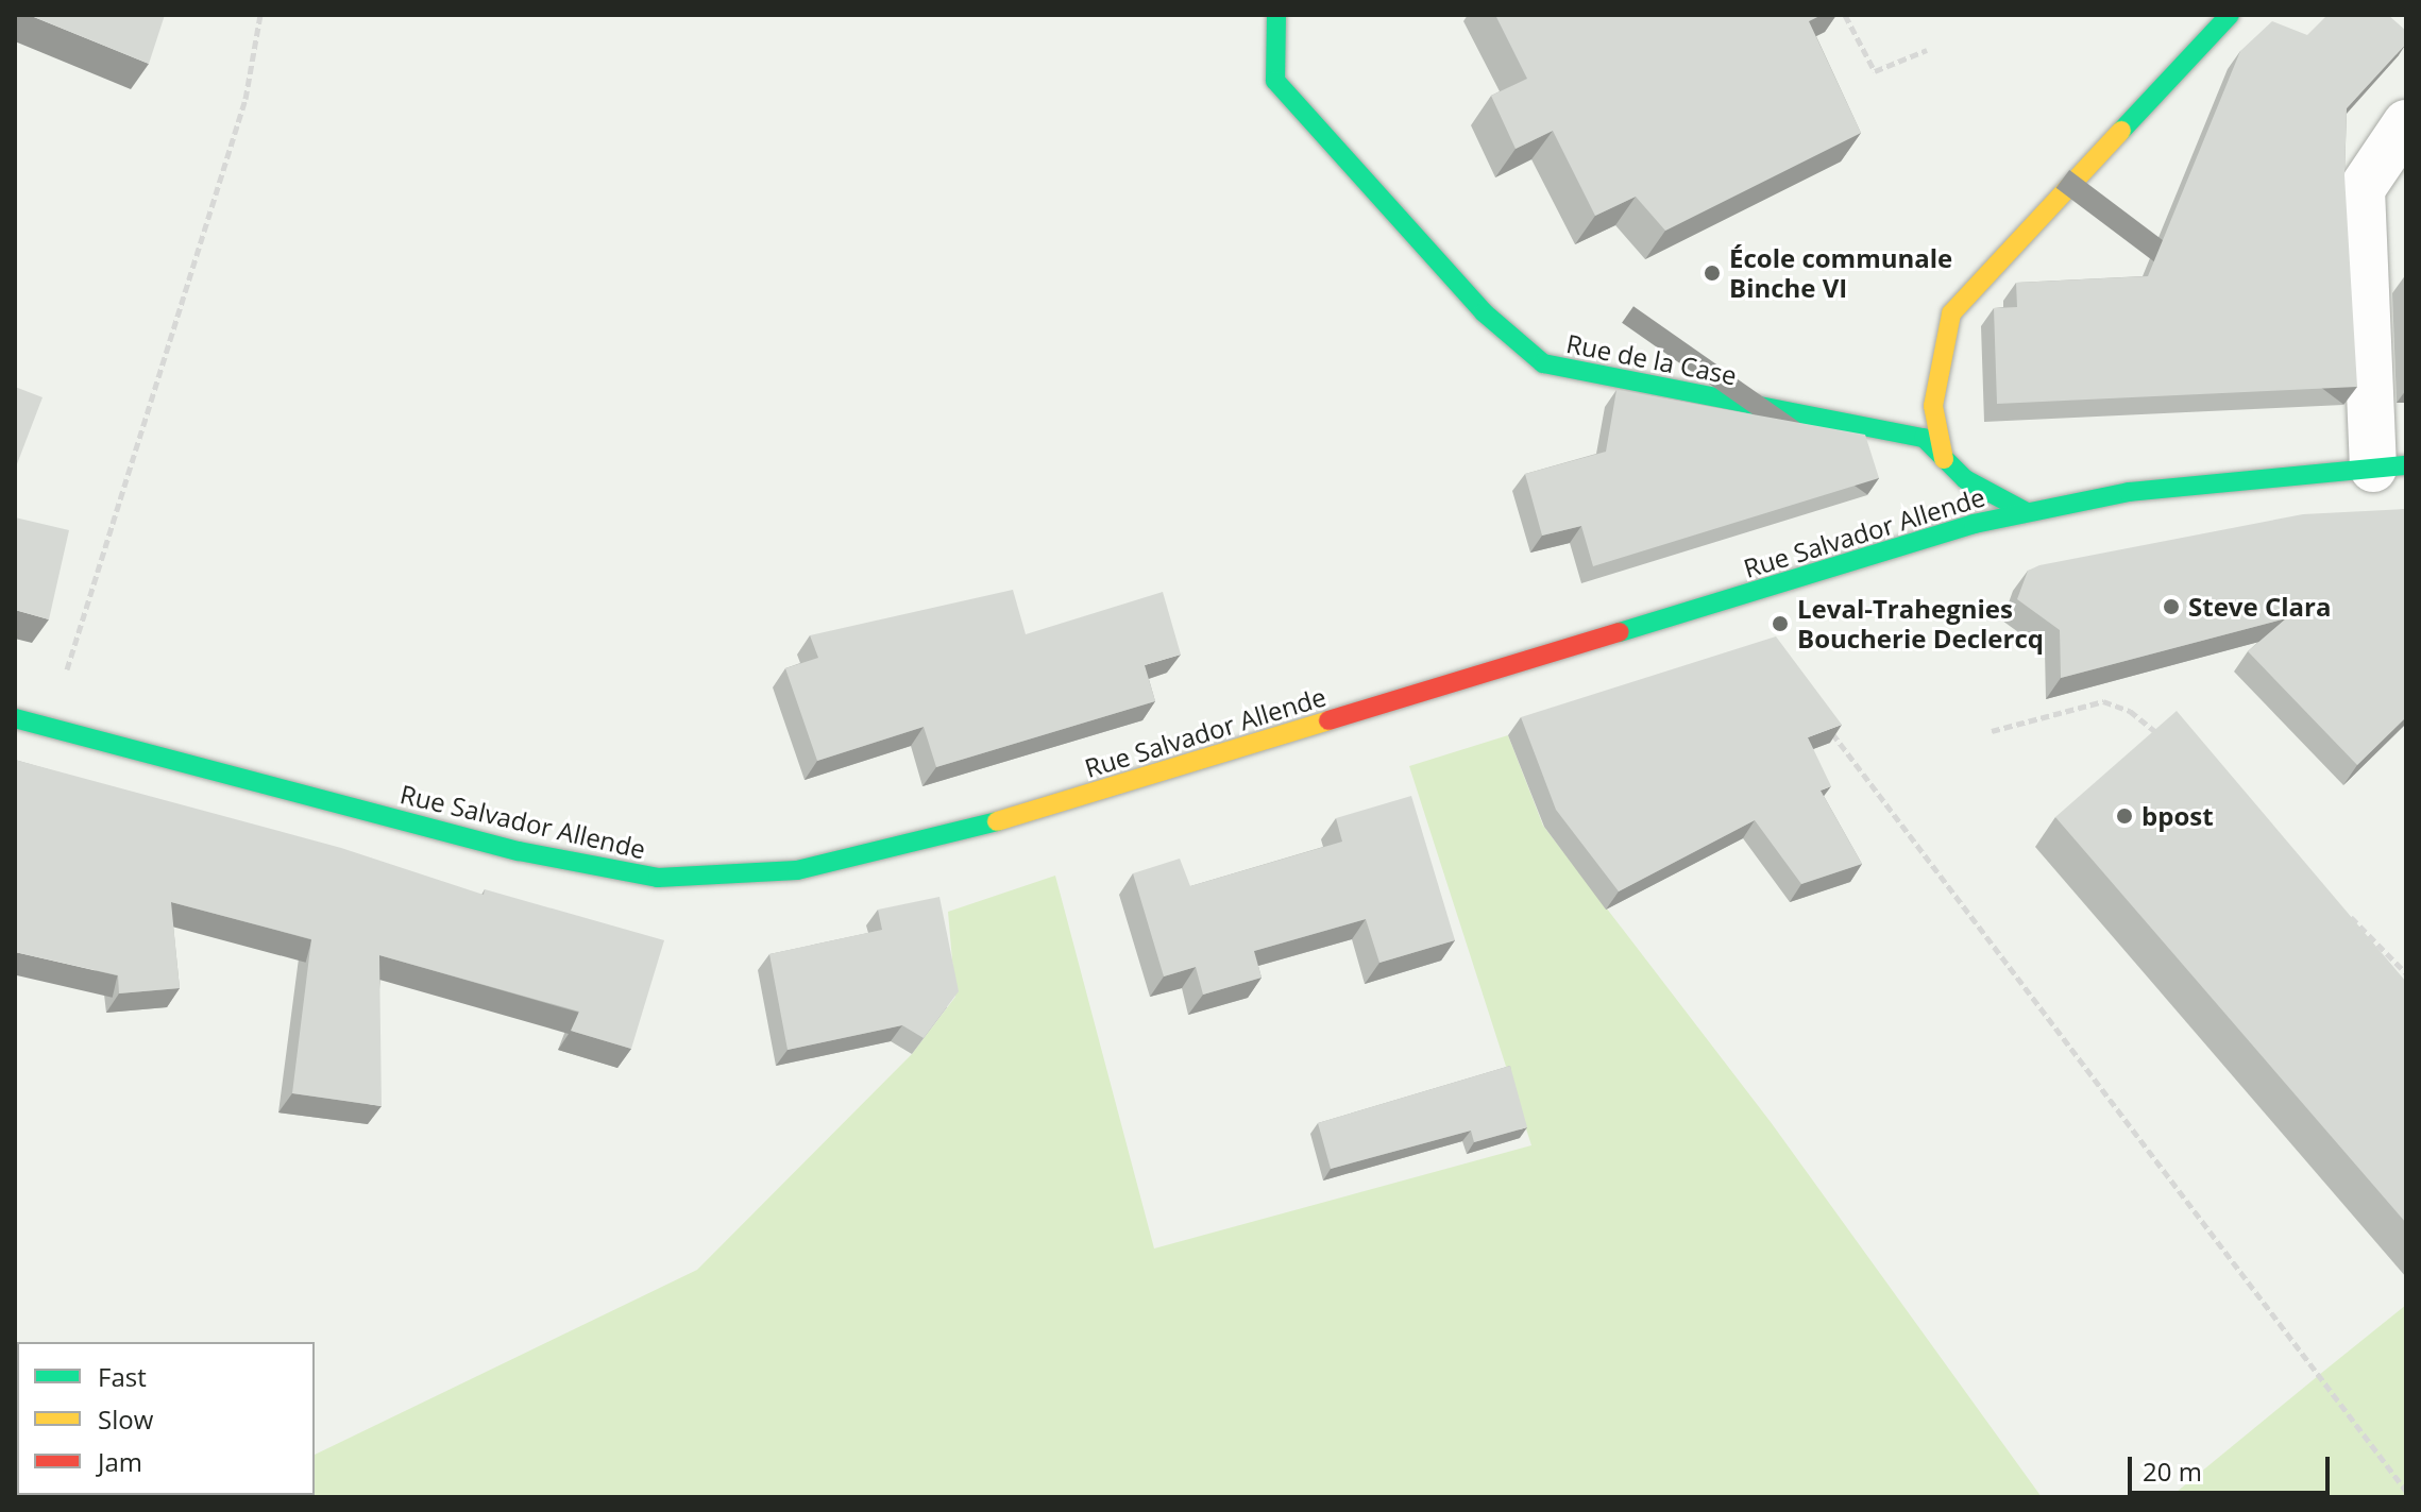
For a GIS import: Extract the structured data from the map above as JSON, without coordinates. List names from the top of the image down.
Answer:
{
  "streets": {
    "street": ["Rue de la Case", "Rue Salvador Allende"]
  },
  "crossings": [
    ["Rue de la Case", "Rue Salvador Allende"]
  ],
  "places": [
    "École communale Binche VI",
    "Steve Clara",
    "Leval-Trahegnies Boucherie Declercq",
    "bpost"
  ],
  "legend": ["Fast", "Slow", "Jam"],
  "scale_bar": "20 m"
}
